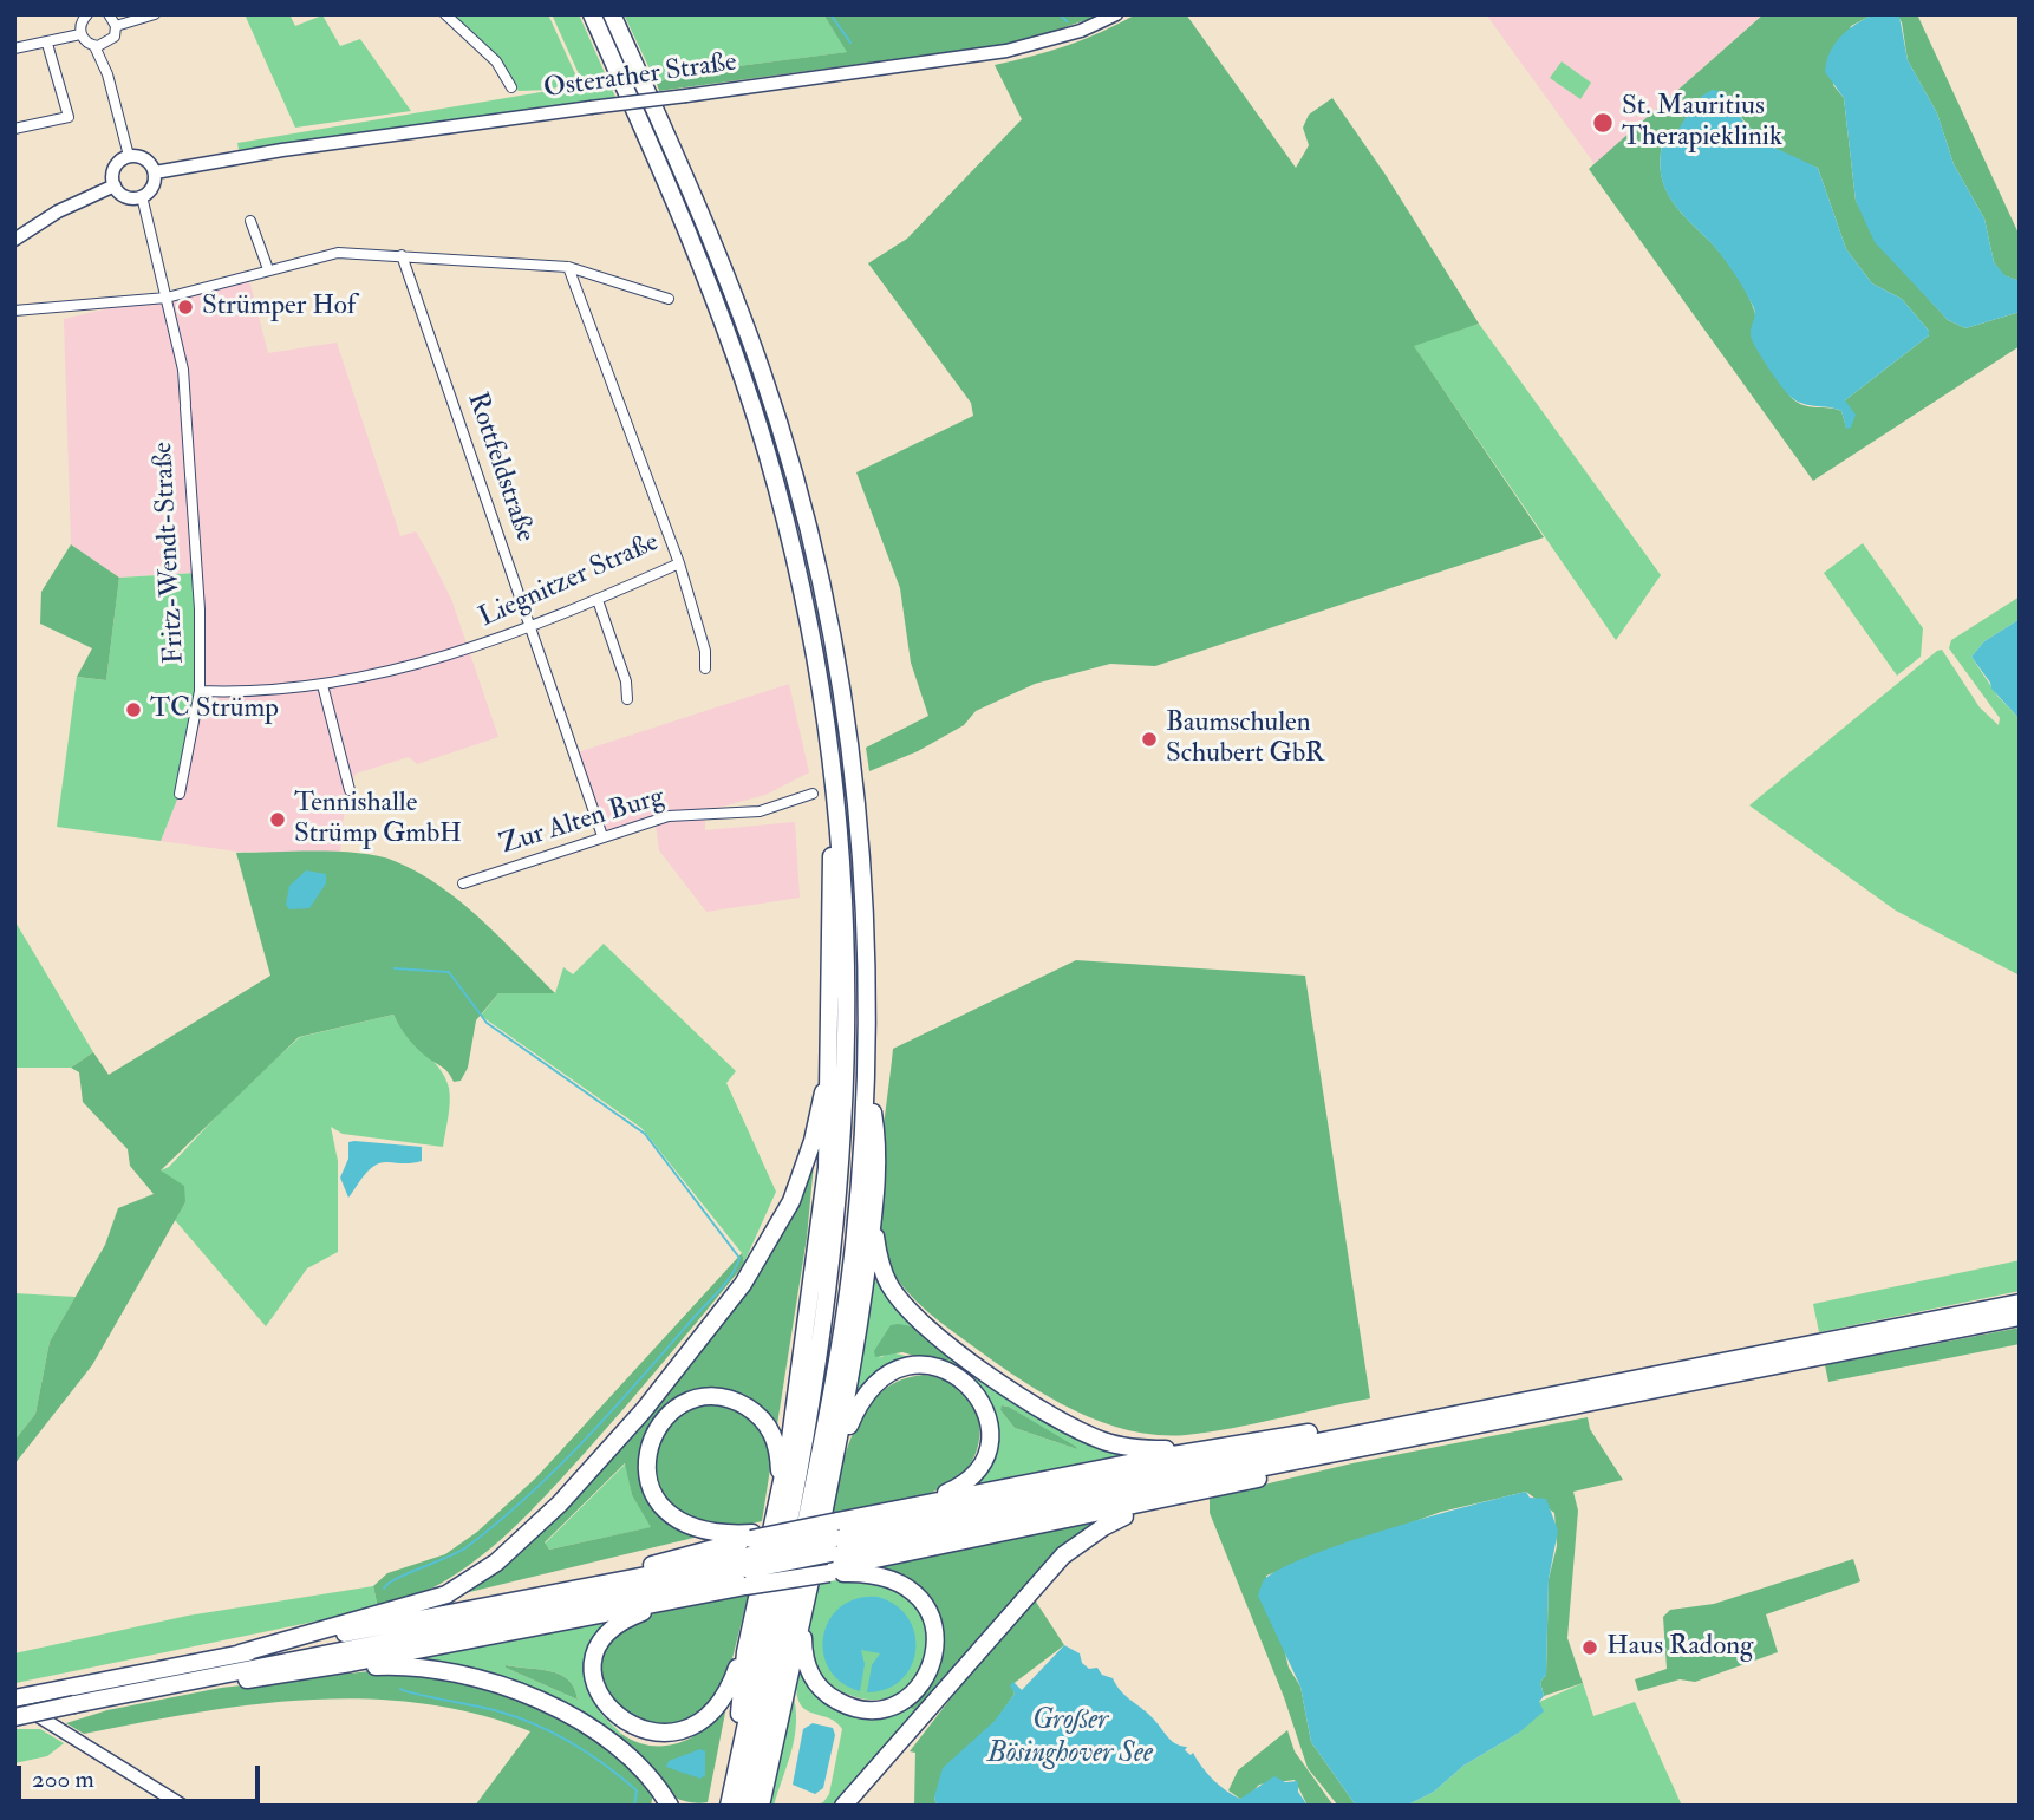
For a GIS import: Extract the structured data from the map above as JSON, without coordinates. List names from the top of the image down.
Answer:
{
  "streets": {
    "main road": ["Osterather Straße"],
    "street": [
      "Rottfeldstraße",
      "Fritz-Wendt-Straße",
      "Liegnitzer Straße",
      "Zur Alten Burg"
    ]
  },
  "crossings": [
    ["Osterather Straße", "Fritz-Wendt-Straße"],
    ["Rottfeldstraße", "Liegnitzer Straße"],
    ["Rottfeldstraße", "Zur Alten Burg"],
    ["Fritz-Wendt-Straße", "Liegnitzer Straße"]
  ],
  "water": ["Großer Bösinghover See"],
  "places": [
    "St. Mauritius Therapieklinik",
    "Strümper Hof",
    "TC Strümp",
    "Baumschulen Schubert GbR",
    "Tennishalle Strümp GmbH",
    "Haus Radong"
  ],
  "scale_bar": "200 m"
}
